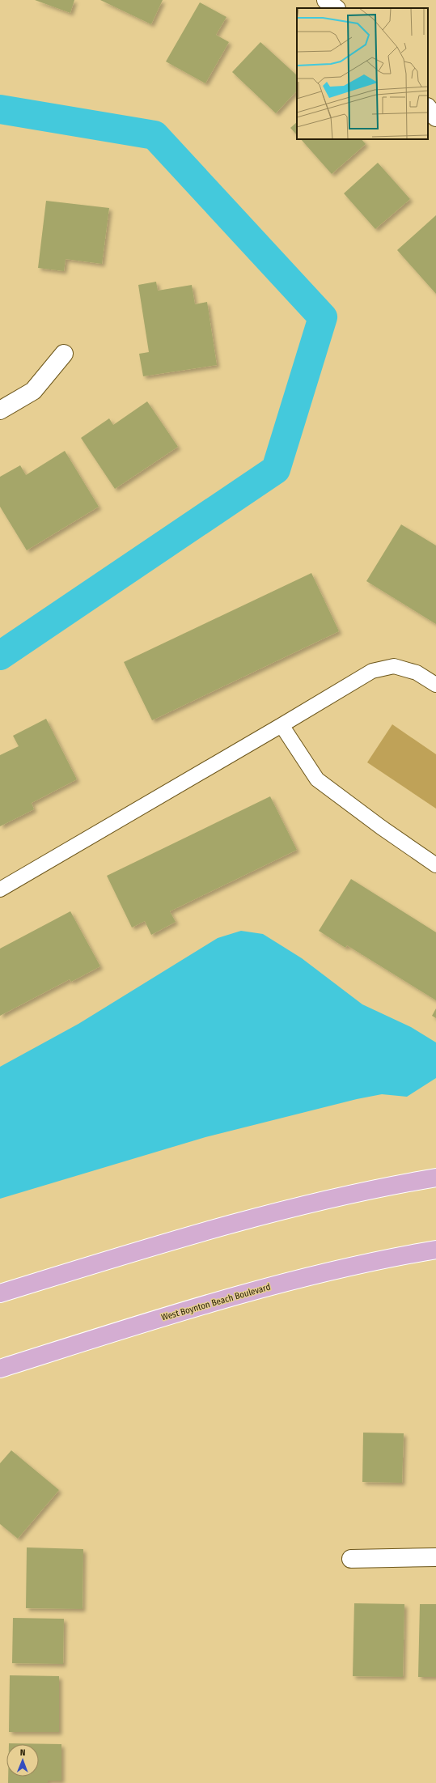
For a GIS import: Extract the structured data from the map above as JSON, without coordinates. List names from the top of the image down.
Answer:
{
  "streets": {
    "main road": ["West Boynton Beach Boulevard"]
  },
  "north": "top"
}
